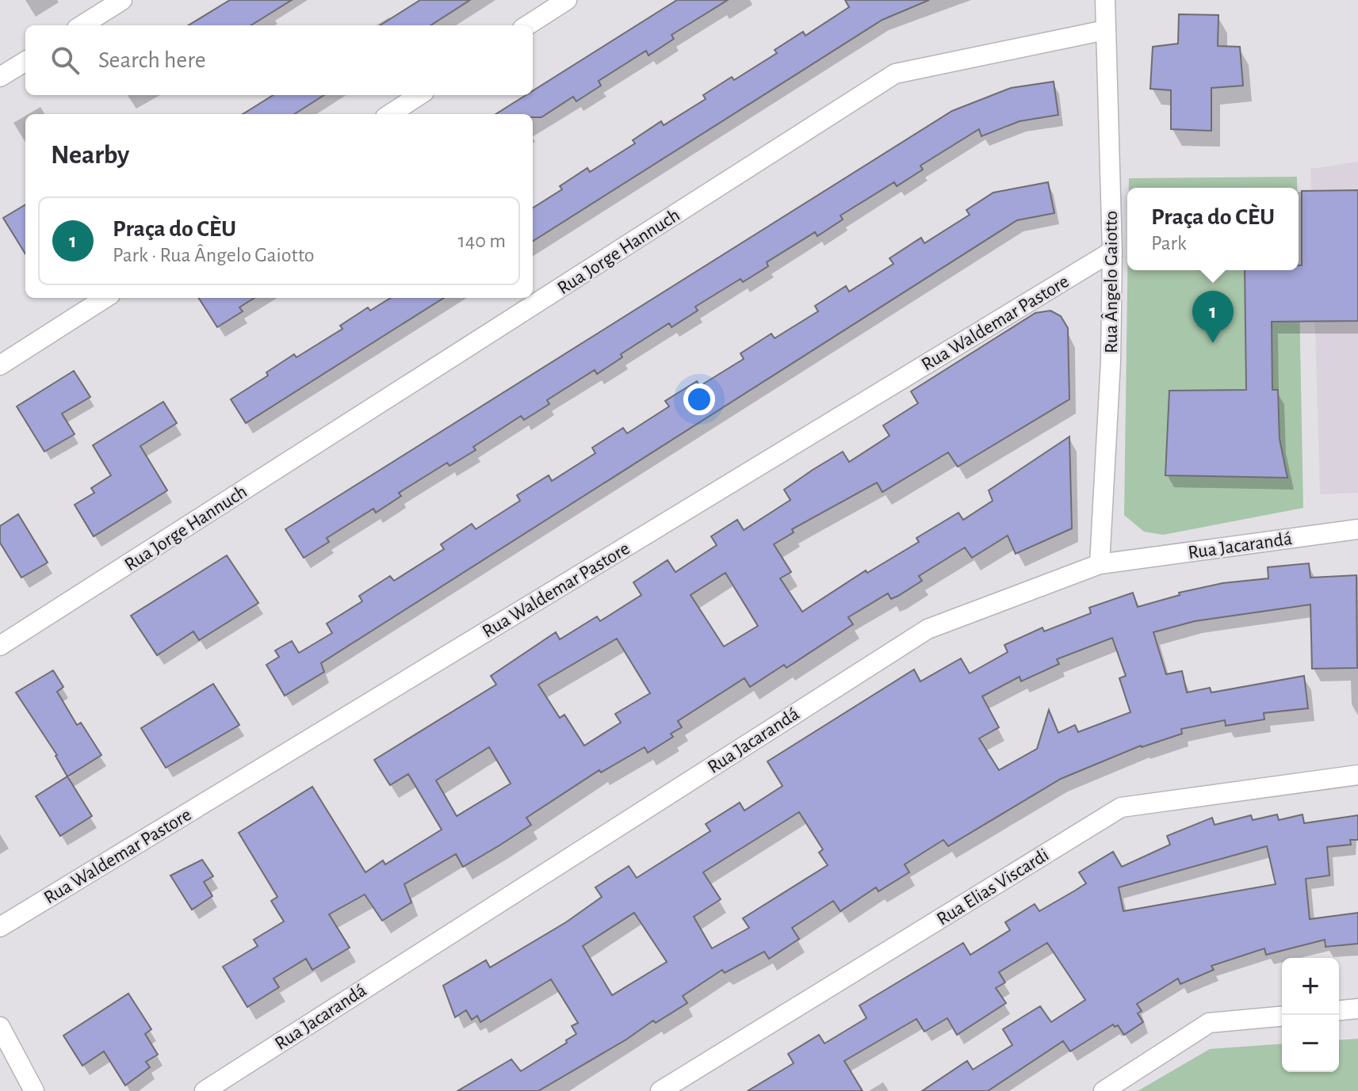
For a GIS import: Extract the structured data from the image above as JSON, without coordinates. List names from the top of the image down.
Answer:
{
  "streets": {
    "street": [
      "Rua Jorge Hannuch",
      "Rua Ângelo Gaiotto",
      "Rua Waldemar Pastore",
      "Rua Jacarandá",
      "Rua Elias Viscardi"
    ]
  },
  "crossings": [
    ["Rua Jorge Hannuch", "Rua Ângelo Gaiotto"],
    ["Rua Ângelo Gaiotto", "Rua Waldemar Pastore"],
    ["Rua Ângelo Gaiotto", "Rua Jacarandá"]
  ],
  "page": {
    "search": "Search here",
    "heading": "Nearby",
    "popup": ["Praça do CÈU", "Park"],
    "list": [
      {
        "mark": "1",
        "name": "Praça do CÈU",
        "note": "Park · Rua Ângelo Gaiotto",
        "value": "140 m"
      }
    ],
    "pins": "1",
    "map_buttons": ["+", "−"]
  }
}
